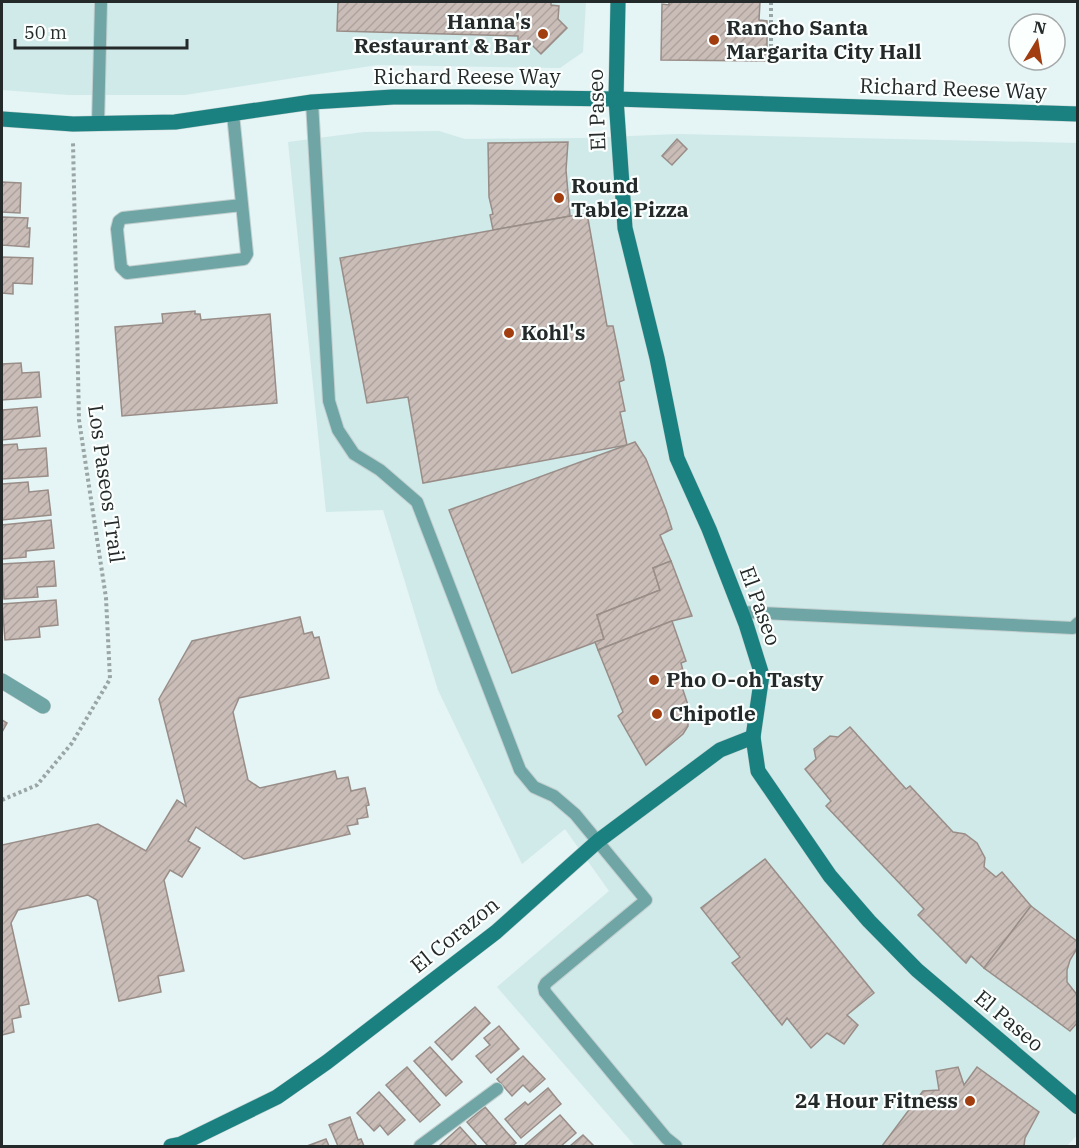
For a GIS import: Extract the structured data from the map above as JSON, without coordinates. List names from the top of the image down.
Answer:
{
  "streets": {
    "street": ["Richard Reese Way", "El Paseo", "El Corazon"],
    "path": ["Los Paseos Trail"]
  },
  "crossings": [
    ["Richard Reese Way", "El Paseo"],
    ["Richard Reese Way", "Los Paseos Trail"],
    ["El Paseo", "El Corazon"]
  ],
  "places": [
    "Hanna's Restaurant & Bar",
    "Rancho Santa Margarita City Hall",
    "Round Table Pizza",
    "Kohl's",
    "Pho O-oh Tasty",
    "Chipotle",
    "24 Hour Fitness"
  ],
  "scale_bar": "50 m",
  "north": "top"
}
